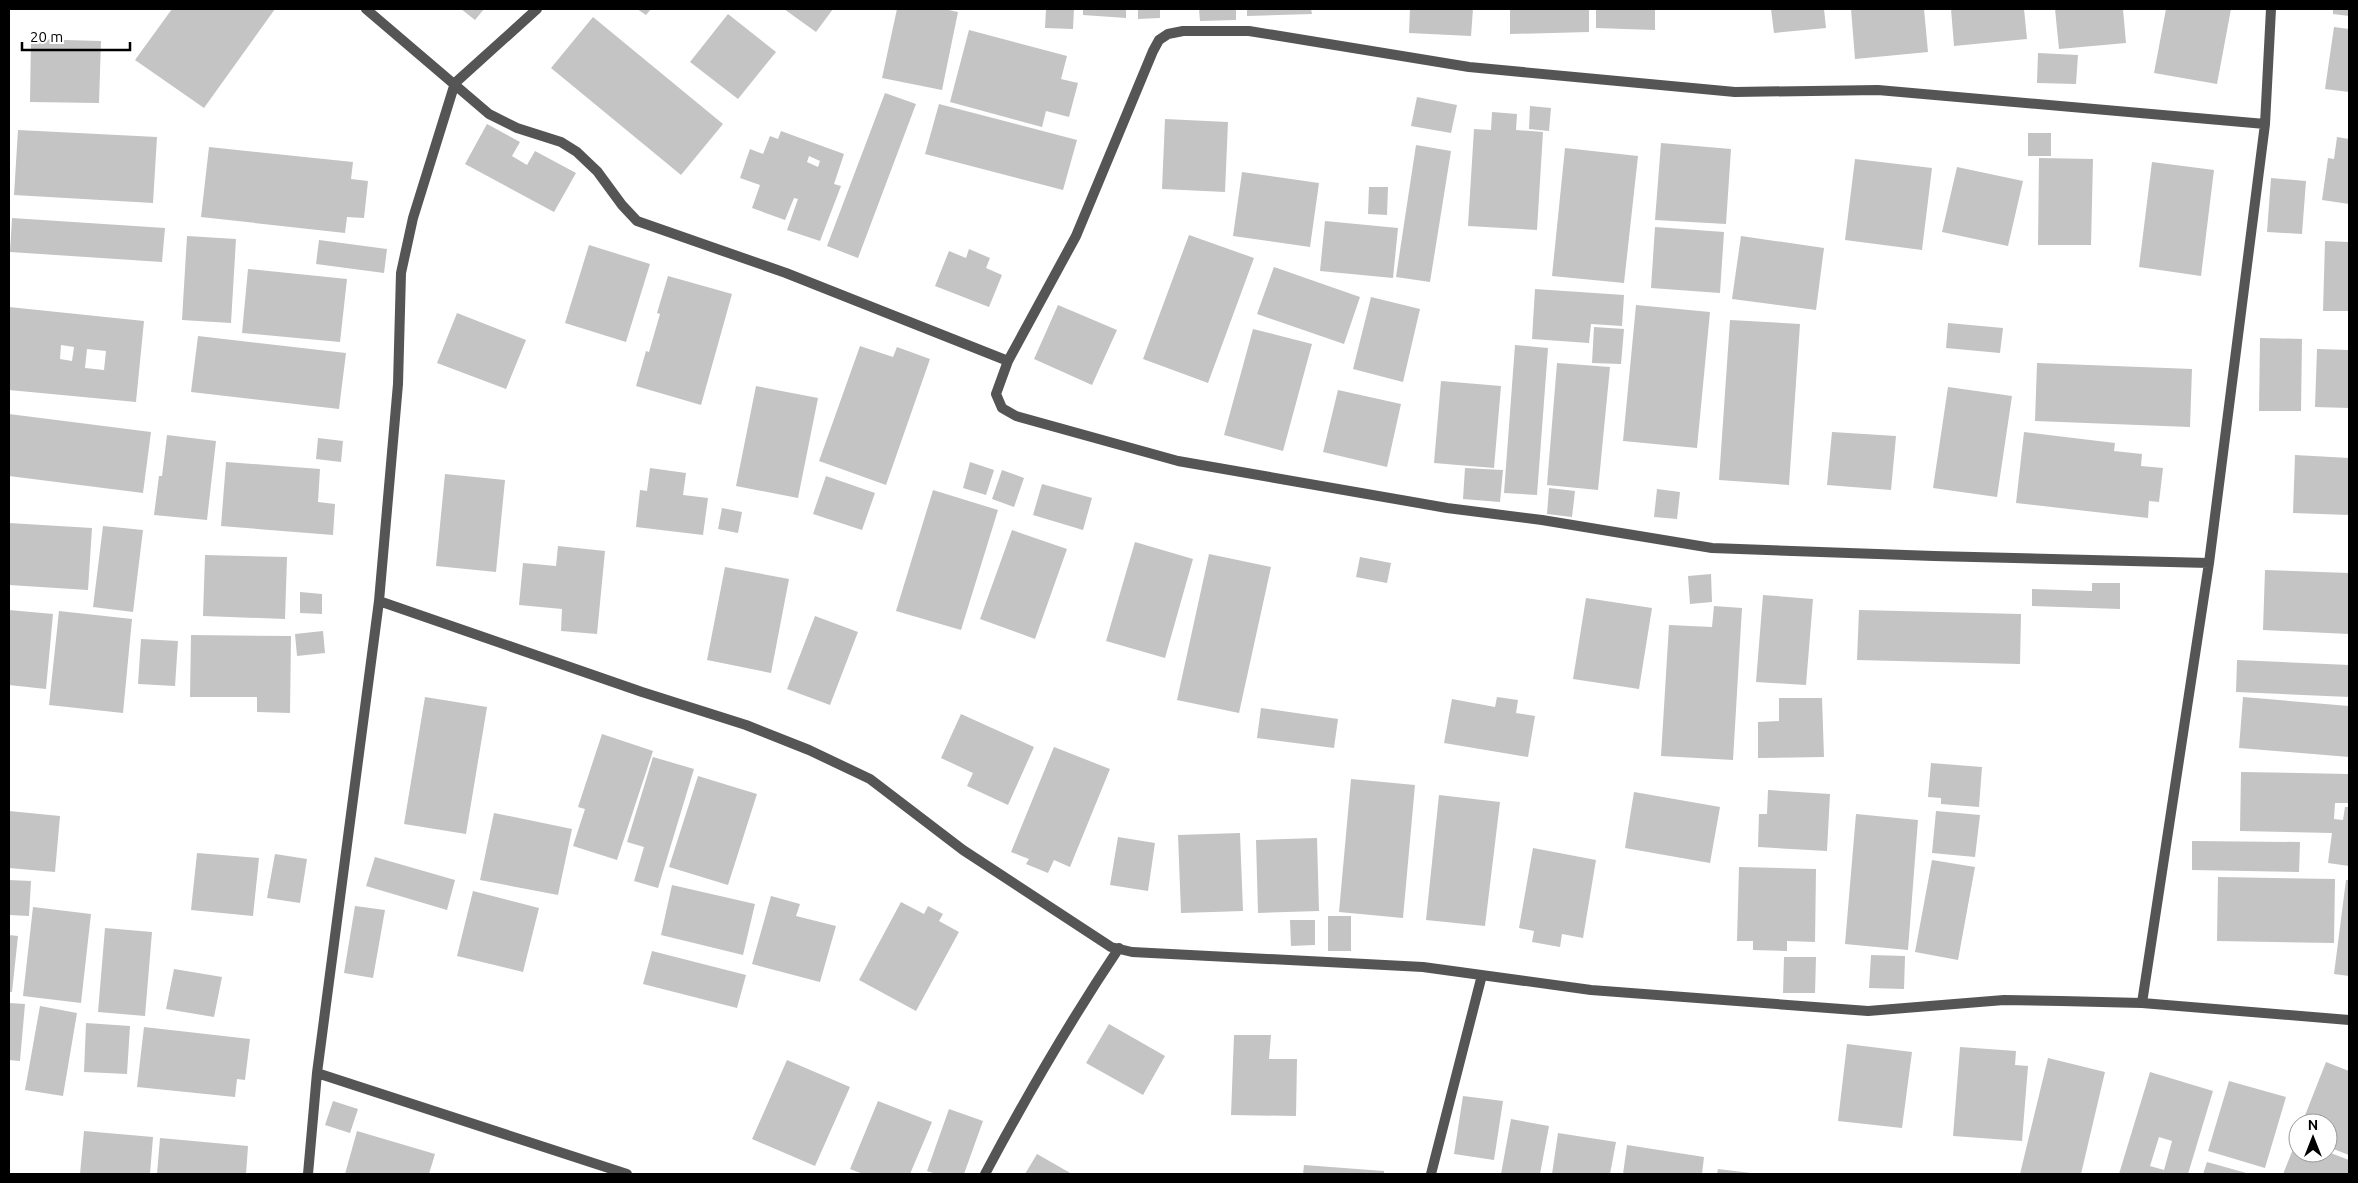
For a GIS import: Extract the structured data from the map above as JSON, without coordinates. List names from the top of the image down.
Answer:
{
  "scale_bar": "20 m",
  "north": "top"
}
